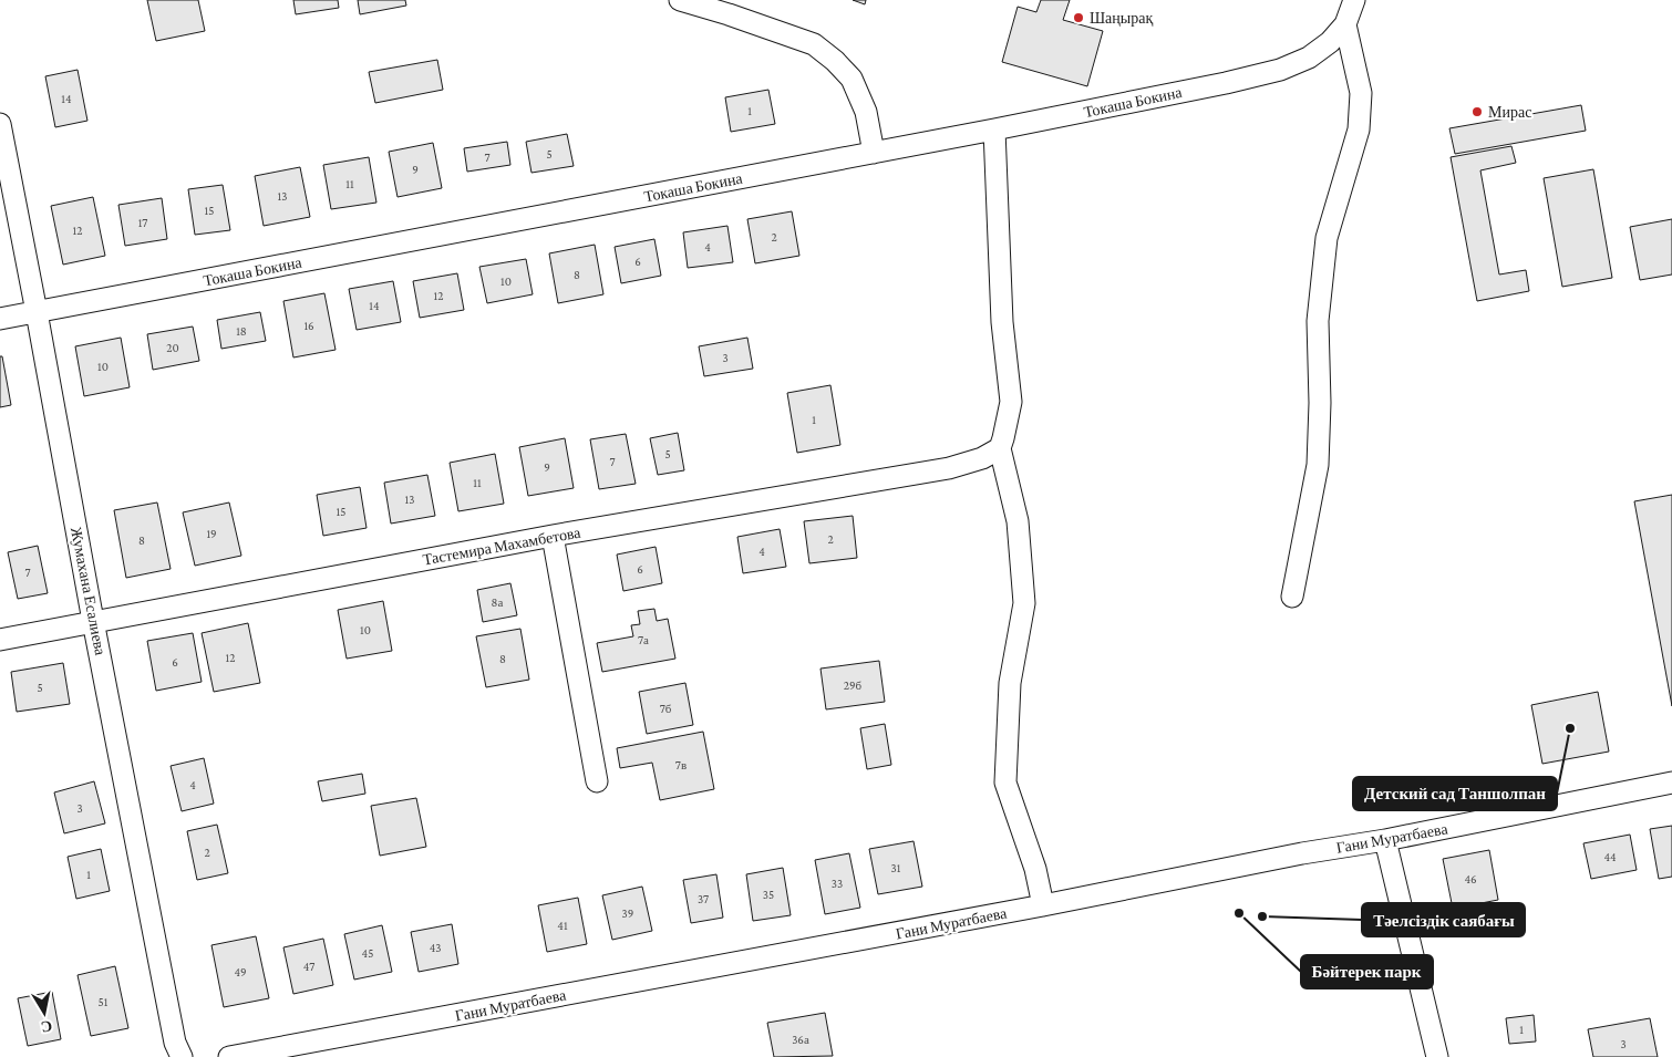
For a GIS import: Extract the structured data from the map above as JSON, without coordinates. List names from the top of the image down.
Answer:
{
  "streets": {
    "street": [
      "Токаша Бокина",
      "Тастемира Махамбетова",
      "Жумахана Есалиева",
      "Гани Муратбаева"
    ]
  },
  "crossings": [
    ["Токаша Бокина", "Жумахана Есалиева"],
    ["Тастемира Махамбетова", "Жумахана Есалиева"]
  ],
  "places": [
    "Шаңырақ",
    "Мирас",
    "Детский сад Таншолпан",
    "Бәйтерек парк",
    "Тәелсіздік саябағы"
  ],
  "house_numbers": [
    "14",
    "1",
    "5",
    "7",
    "9",
    "11",
    "13",
    "15",
    "17",
    "12",
    "2",
    "4",
    "6",
    "8",
    "10",
    "12",
    "14",
    "16",
    "18",
    "20",
    "3",
    "10",
    "1",
    "5",
    "7",
    "9",
    "11",
    "13",
    "15",
    "19",
    "2",
    "8",
    "4",
    "6",
    "7",
    "8а",
    "10",
    "7а",
    "12",
    "8",
    "6",
    "29б",
    "5",
    "7б",
    "7в",
    "4",
    "3",
    "2",
    "44",
    "31",
    "1",
    "46",
    "33",
    "35",
    "37",
    "39",
    "41",
    "43",
    "45",
    "47",
    "49",
    "51",
    "1",
    "36а",
    "3"
  ],
  "north": "bottom"
}
